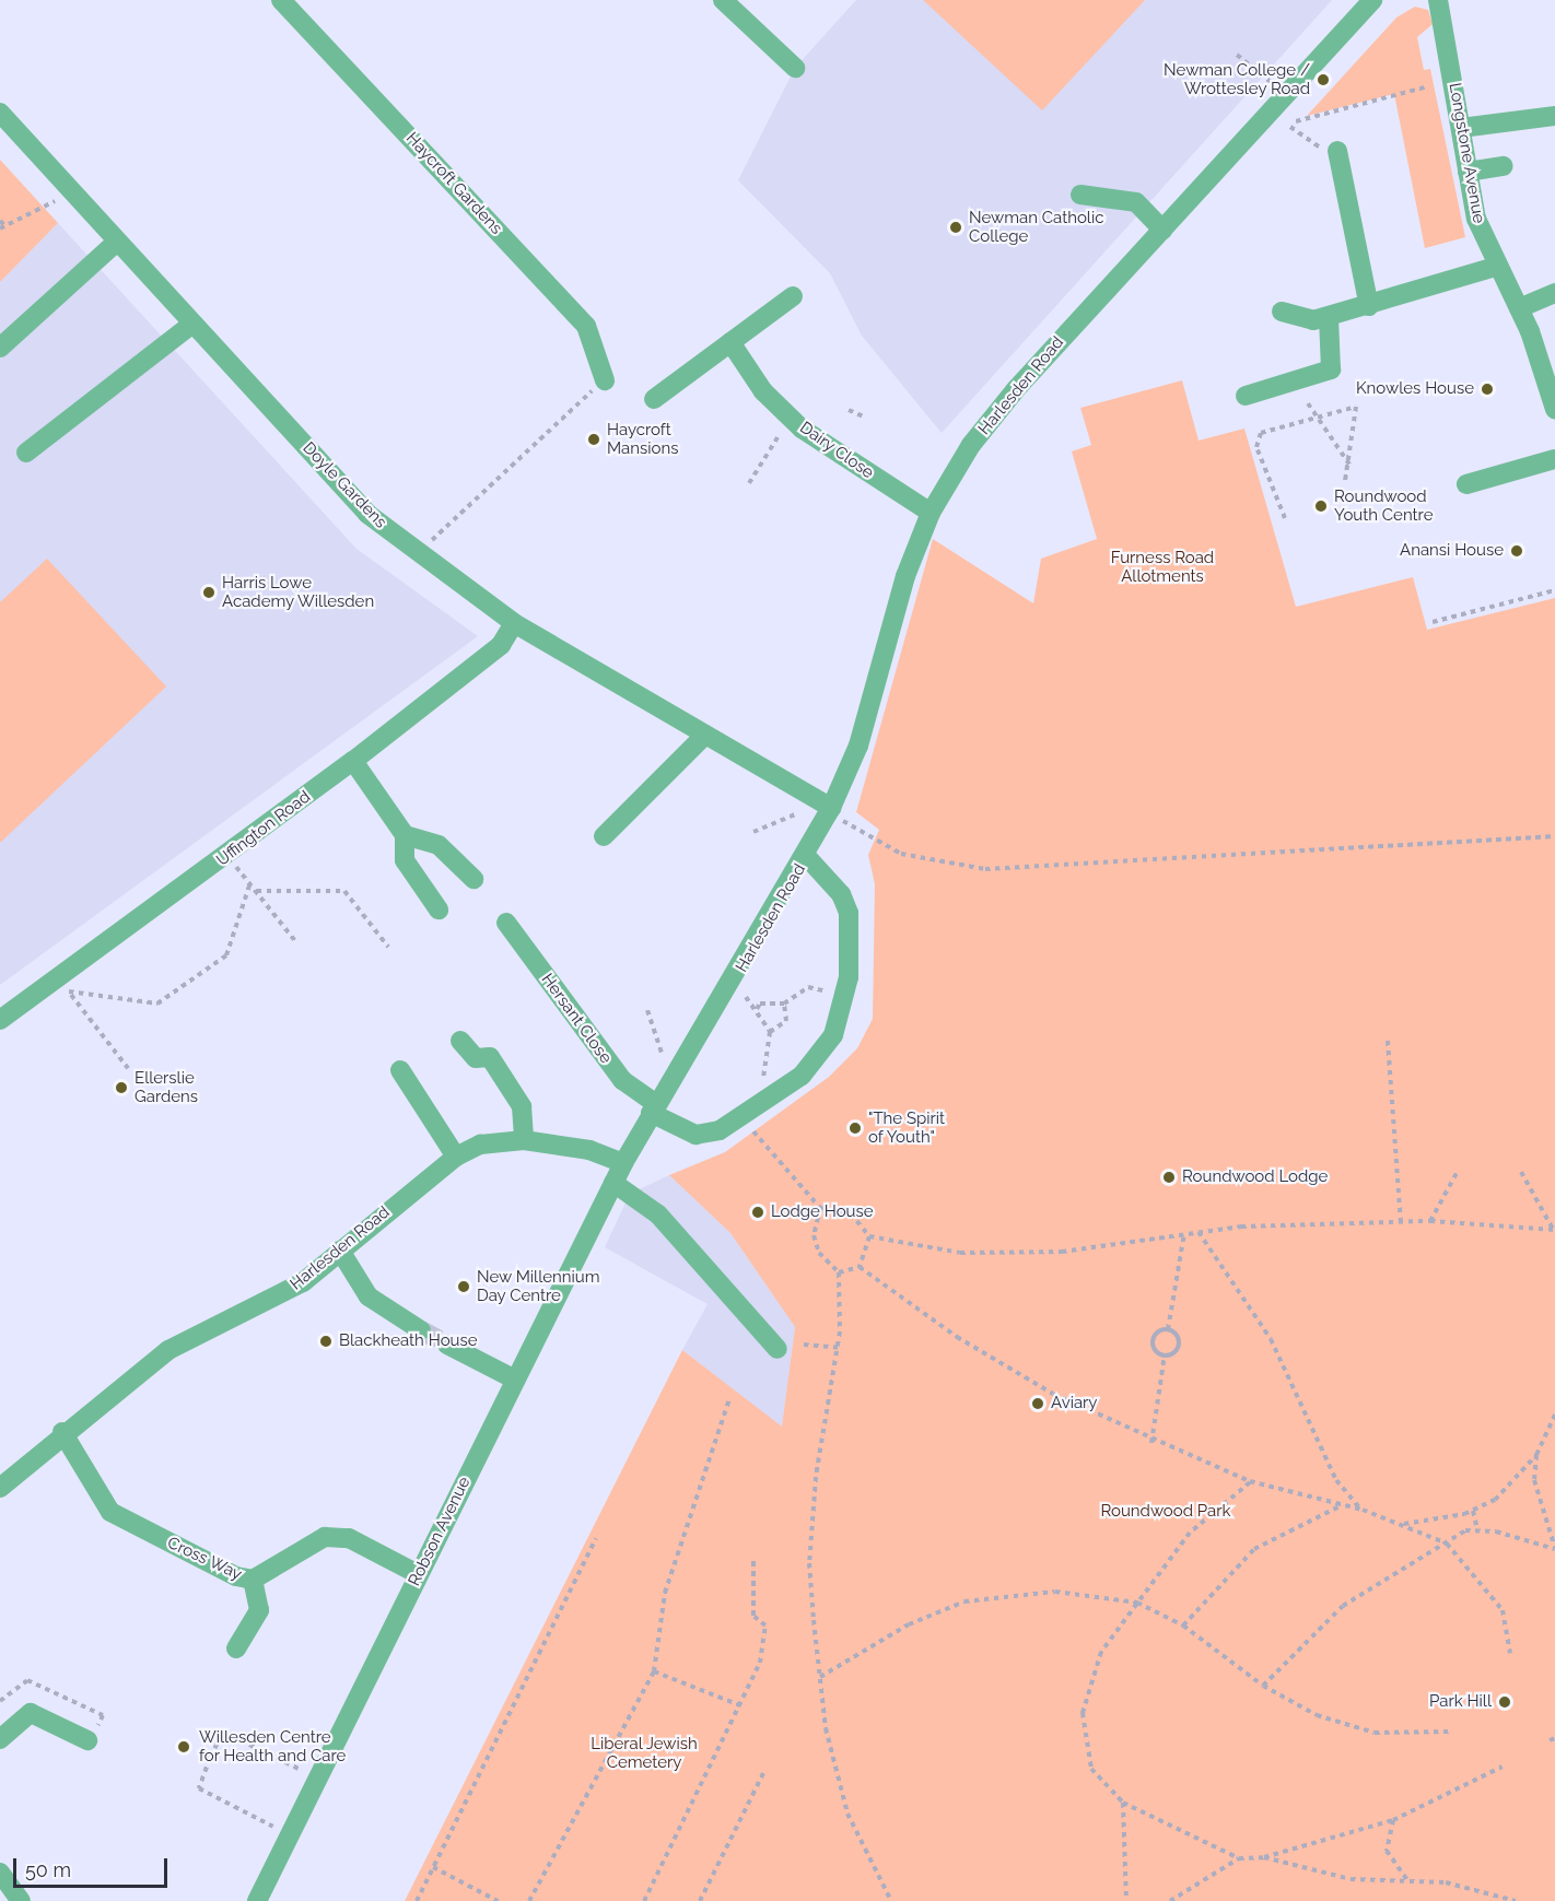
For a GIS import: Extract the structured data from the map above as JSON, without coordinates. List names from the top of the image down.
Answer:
{
  "streets": {
    "street": [
      "Longstone Avenue",
      "Haycroft Gardens",
      "Harlesden Road",
      "Dairy Close",
      "Doyle Gardens",
      "Uffington Road",
      "Hersant Close",
      "Robson Avenue",
      "Cross Way"
    ]
  },
  "crossings": [
    ["Harlesden Road", "Dairy Close"],
    ["Harlesden Road", "Doyle Gardens"],
    ["Harlesden Road", "Hersant Close"],
    ["Harlesden Road", "Robson Avenue"],
    ["Harlesden Road", "Cross Way"],
    ["Doyle Gardens", "Uffington Road"],
    ["Robson Avenue", "Cross Way"]
  ],
  "parks": ["Furness Road Allotments", "Roundwood Park", "Liberal Jewish Cemetery"],
  "places": [
    "Newman College / Wrottesley Road",
    "Newman Catholic College",
    "Knowles House",
    "Haycroft Mansions",
    "Roundwood Youth Centre",
    "Anansi House",
    "Harris Lowe Academy Willesden",
    "Ellerslie Gardens",
    "\"The Spirit of Youth\"",
    "Roundwood Lodge",
    "Lodge House",
    "New Millennium Day Centre",
    "Blackheath House",
    "Aviary",
    "Park Hill",
    "Willesden Centre for Health and Care"
  ],
  "scale_bar": "50 m"
}
